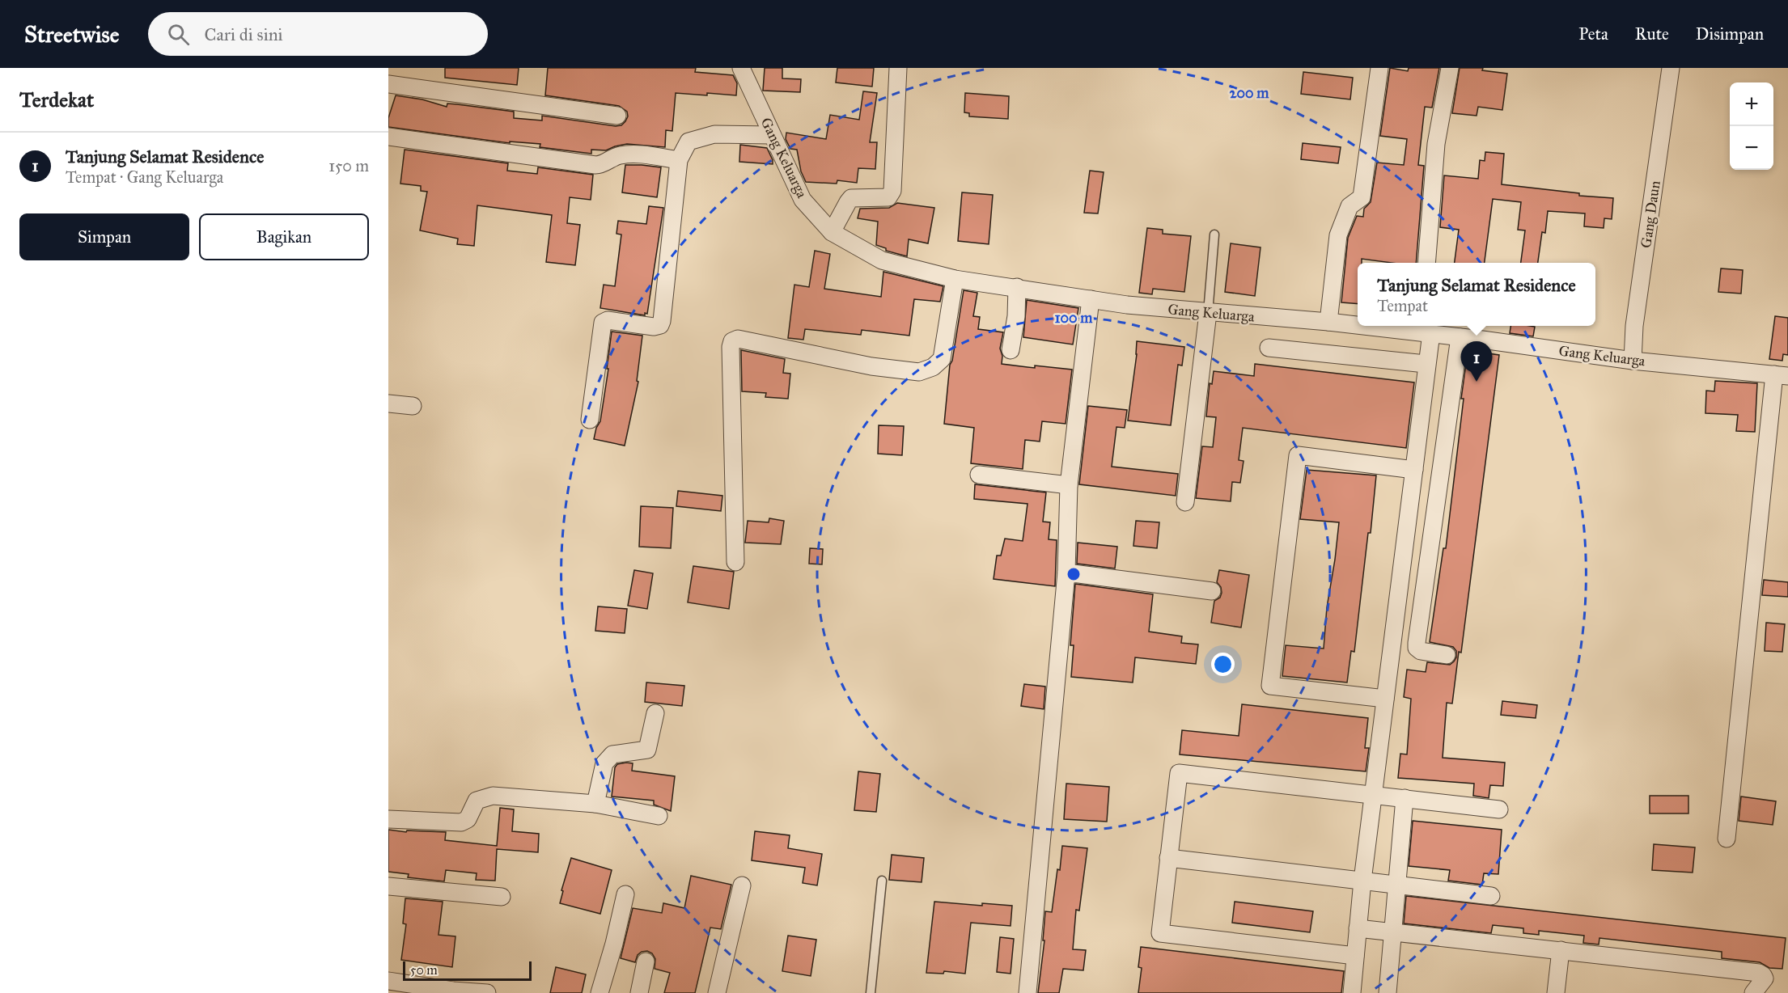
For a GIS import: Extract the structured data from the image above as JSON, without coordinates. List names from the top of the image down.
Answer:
{
  "streets": {
    "street": ["Gang Keluarga", "Gang Daun"]
  },
  "crossings": [
    ["Gang Keluarga", "Gang Daun"]
  ],
  "scale_bar": "50 m",
  "page": {
    "header": "Streetwise",
    "search": "Cari di sini",
    "nav": ["Peta", "Rute", "Disimpan"],
    "heading": "Terdekat",
    "map_buttons": ["+", "−"],
    "list": [
      {
        "mark": "1",
        "name": "Tanjung Selamat Residence",
        "note": "Tempat · Gang Keluarga",
        "value": "150 m"
      }
    ],
    "buttons": ["Simpan", "Bagikan"],
    "popup": ["Tanjung Selamat Residence", "Tempat"],
    "pins": "1",
    "scale": "50 m"
  },
  "rings": ["200 m", "100 m"]
}
